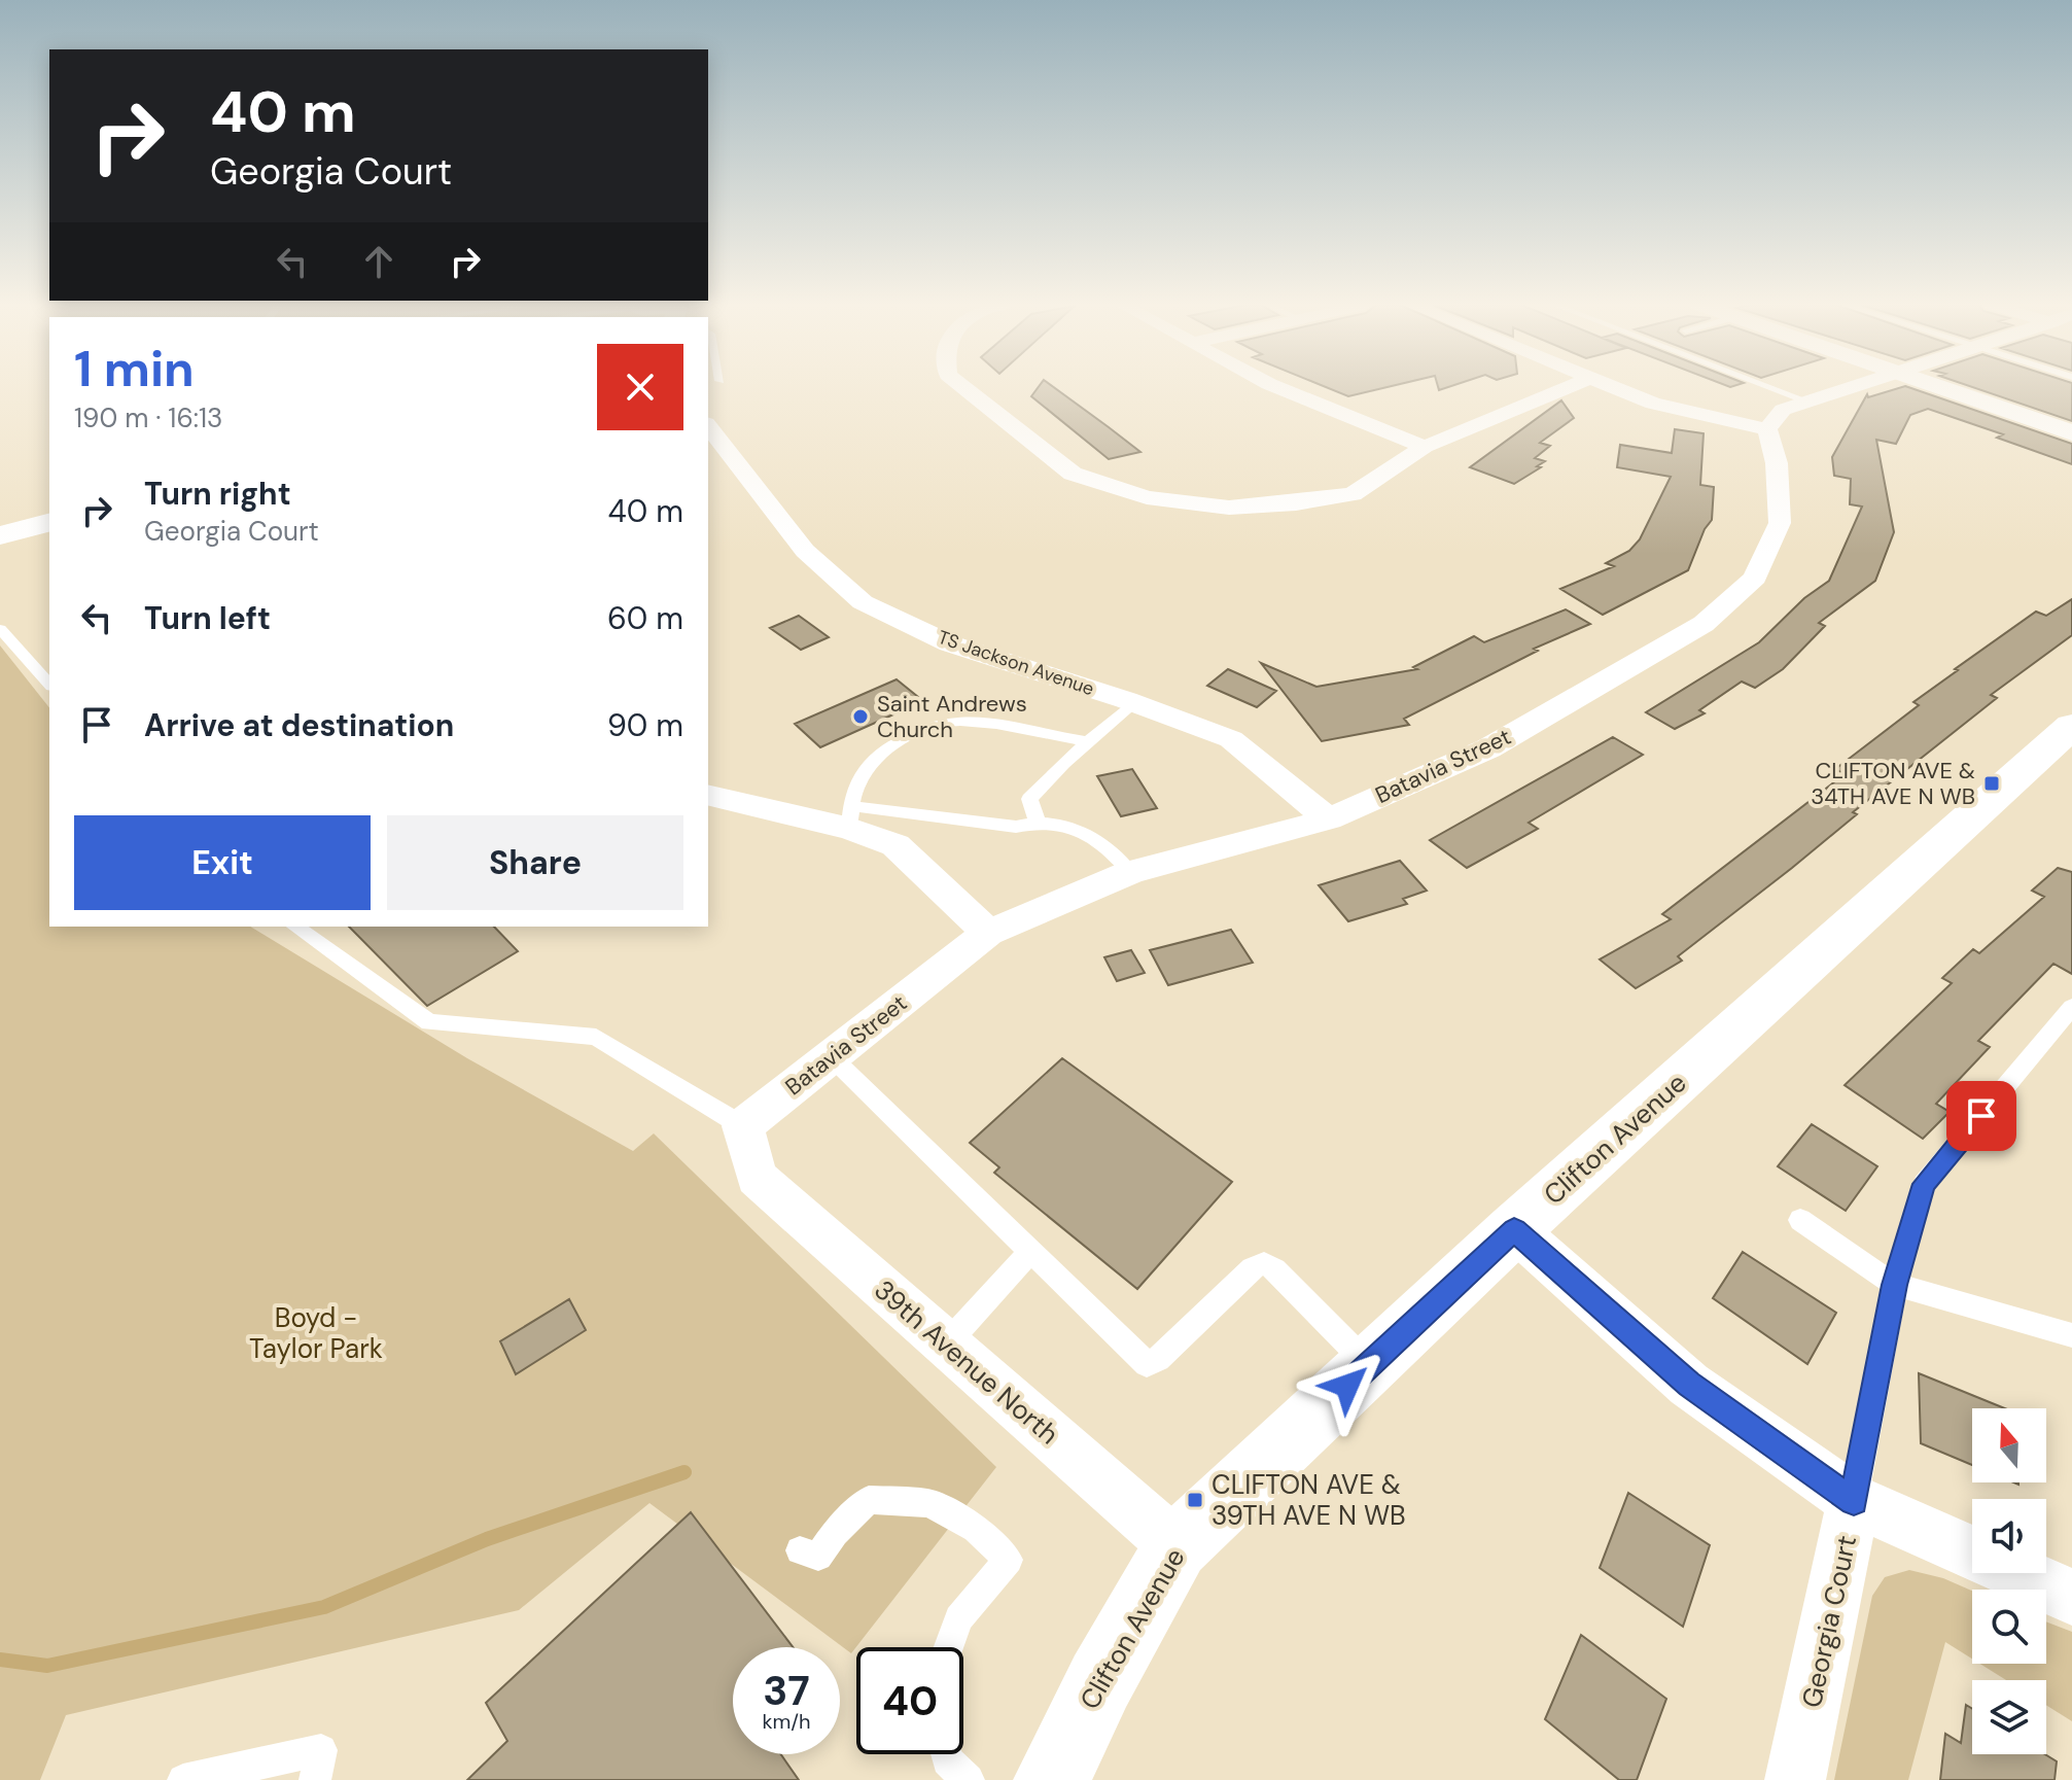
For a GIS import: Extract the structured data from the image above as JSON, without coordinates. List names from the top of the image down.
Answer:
{
  "streets": {
    "street": [
      "TS Jackson Avenue",
      "Batavia Street",
      "Clifton Avenue",
      "39th Avenue North",
      "Georgia Court"
    ]
  },
  "crossings": [
    ["TS Jackson Avenue", "Batavia Street"],
    ["Batavia Street", "39th Avenue North"],
    ["Clifton Avenue", "39th Avenue North"]
  ],
  "parks": ["Boyd - Taylor Park"],
  "places": {
    "other": ["Saint Andrews Church"],
    "transit": ["CLIFTON AVE & 34TH AVE N WB", "CLIFTON AVE & 39TH AVE N WB"]
  },
  "north": "top",
  "page": {
    "turn": ["40 m", "Georgia Court"],
    "heading": ["1 min", "190 m · 16:13"],
    "list": [
      {
        "name": "Turn right",
        "note": "Georgia Court",
        "value": "40 m"
      },
      {
        "name": "Turn left",
        "value": "60 m"
      },
      {
        "name": "Arrive at destination",
        "value": "90 m"
      }
    ],
    "buttons": ["Exit", "Share"],
    "speed": "37 km/h",
    "limit": "40"
  }
}
